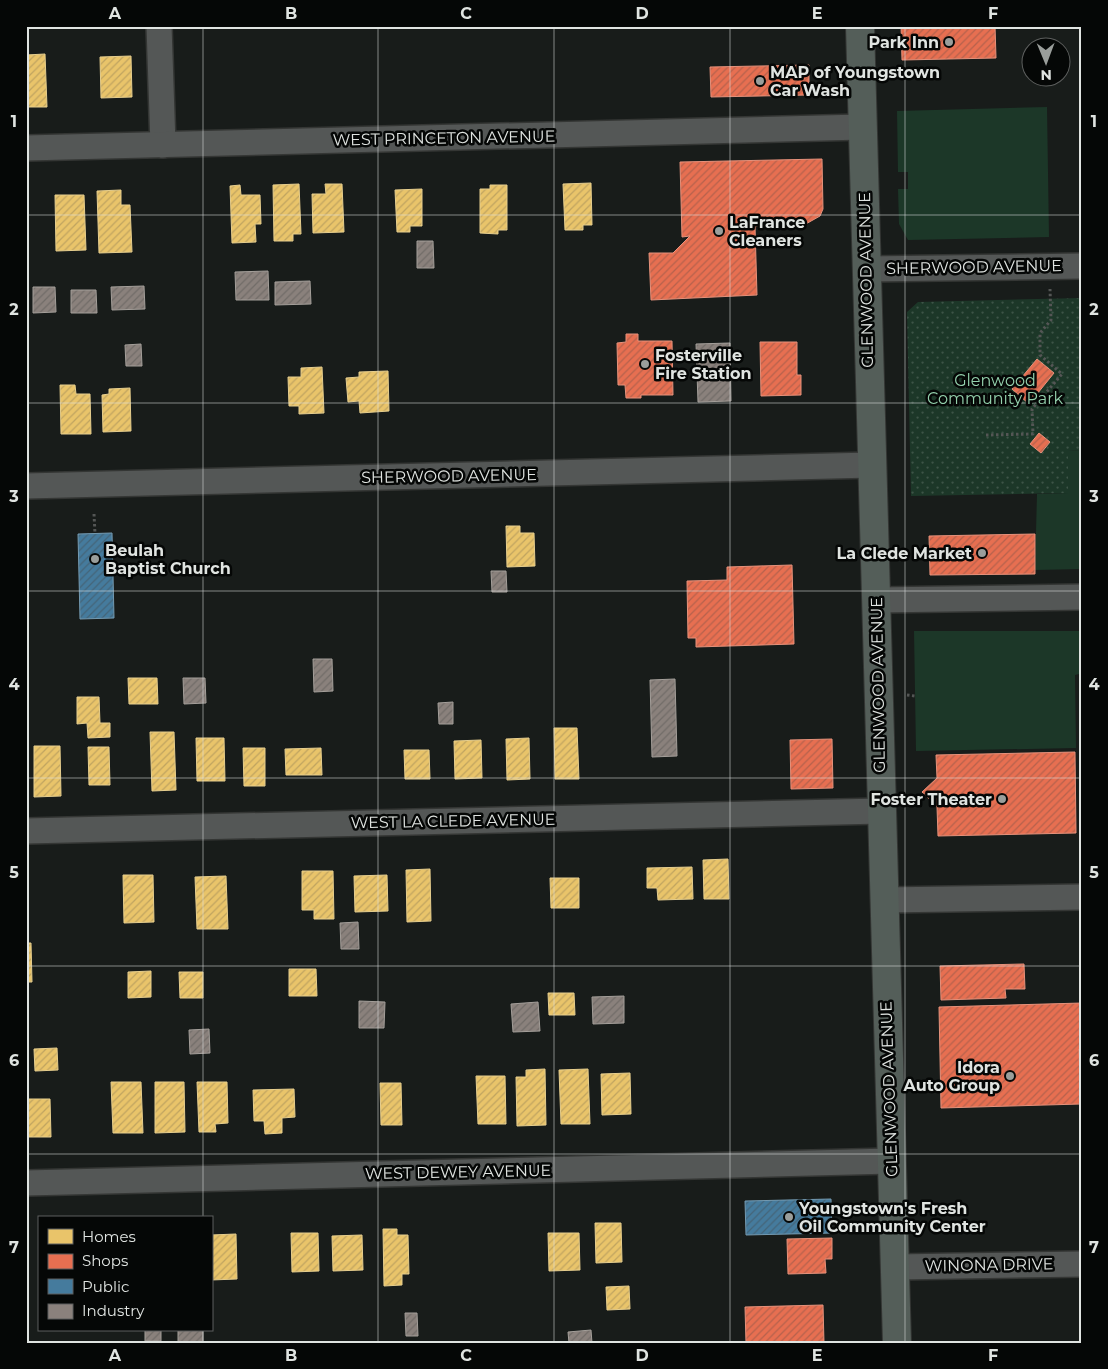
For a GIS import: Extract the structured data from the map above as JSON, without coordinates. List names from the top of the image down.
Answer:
{
  "streets": {
    "main road": ["GLENWOOD AVENUE"],
    "street": [
      "WEST PRINCETON AVENUE",
      "SHERWOOD AVENUE",
      "WEST LA CLEDE AVENUE",
      "WEST DEWEY AVENUE",
      "WINONA DRIVE"
    ]
  },
  "crossings": [
    ["WEST PRINCETON AVENUE", "GLENWOOD AVENUE"],
    ["SHERWOOD AVENUE", "GLENWOOD AVENUE"],
    ["GLENWOOD AVENUE", "WEST LA CLEDE AVENUE"],
    ["GLENWOOD AVENUE", "WEST DEWEY AVENUE"],
    ["GLENWOOD AVENUE", "WINONA DRIVE"]
  ],
  "parks": ["Glenwood Community Park"],
  "places": [
    "Park Inn",
    "MAP of Youngstown Car Wash",
    "LaFrance Cleaners",
    "Fosterville Fire Station",
    "La Clede Market",
    "Beulah Baptist Church",
    "Foster Theater",
    "Idora Auto Group",
    "Youngstown's Fresh Oil Community Center"
  ],
  "legend": [
    "Homes",
    "Shops",
    "Public",
    "Industry"
  ],
  "north": "bottom",
  "grid": {
    "columns": [
      "A",
      "B",
      "C",
      "D",
      "E",
      "F"
    ],
    "rows": [
      "1",
      "2",
      "3",
      "4",
      "5",
      "6",
      "7"
    ]
  }
}
